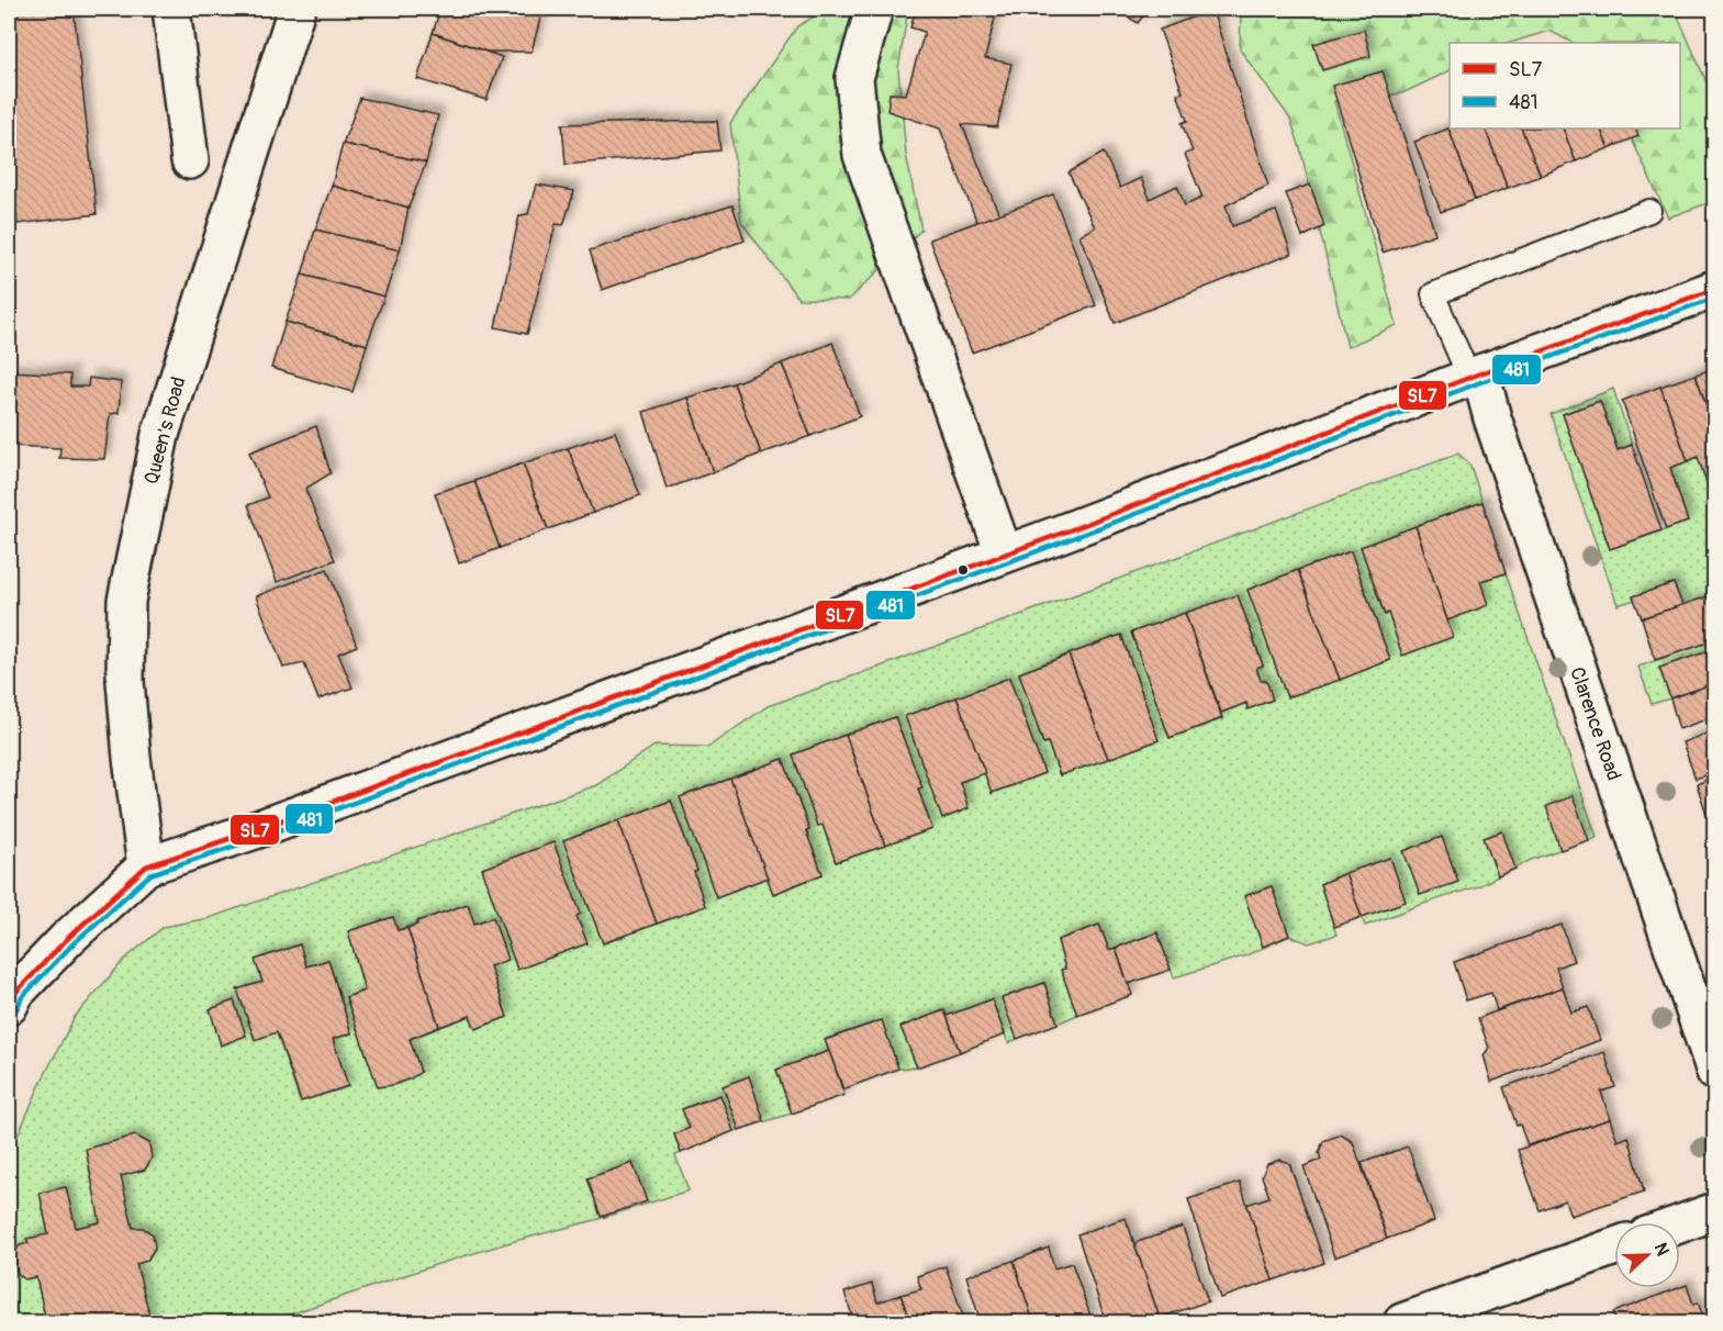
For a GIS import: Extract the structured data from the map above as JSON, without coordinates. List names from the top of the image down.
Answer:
{
  "streets": {
    "main road": ["Queen's Road", "Clarence Road"]
  },
  "lines": ["transit line SL7", "transit line 481"],
  "legend": ["SL7", "481"],
  "north": "right"
}
